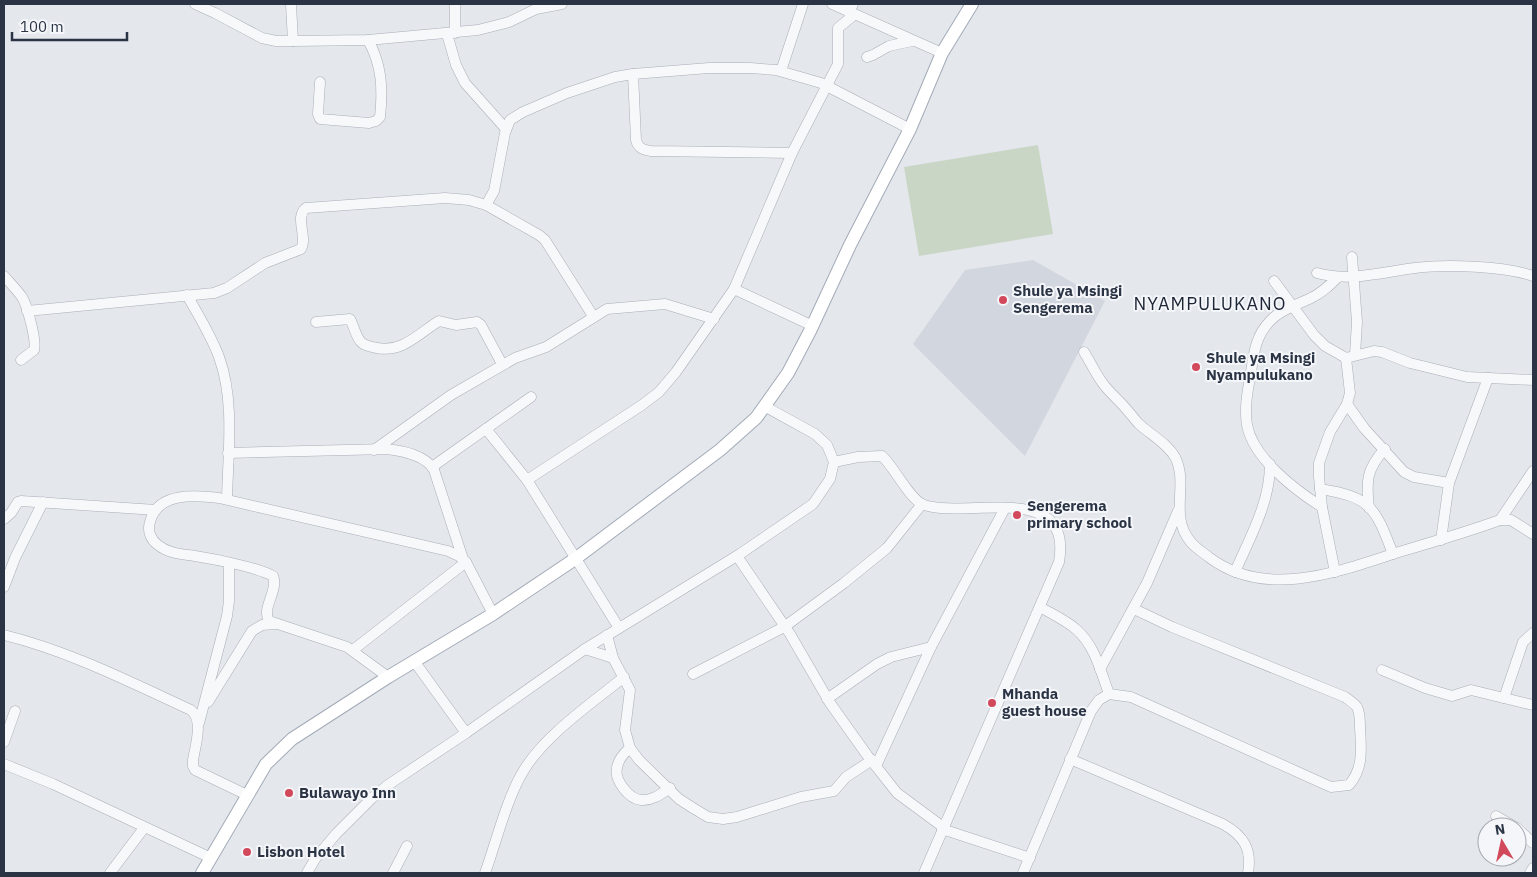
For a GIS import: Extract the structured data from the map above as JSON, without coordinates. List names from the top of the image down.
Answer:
{
  "districts": ["NYAMPULUKANO"],
  "places": [
    "Shule ya Msingi Sengerema",
    "Shule ya Msingi Nyampulukano",
    "Sengerema primary school",
    "Mhanda guest house",
    "Bulawayo Inn",
    "Lisbon Hotel"
  ],
  "scale_bar": "100 m",
  "north": "top"
}
